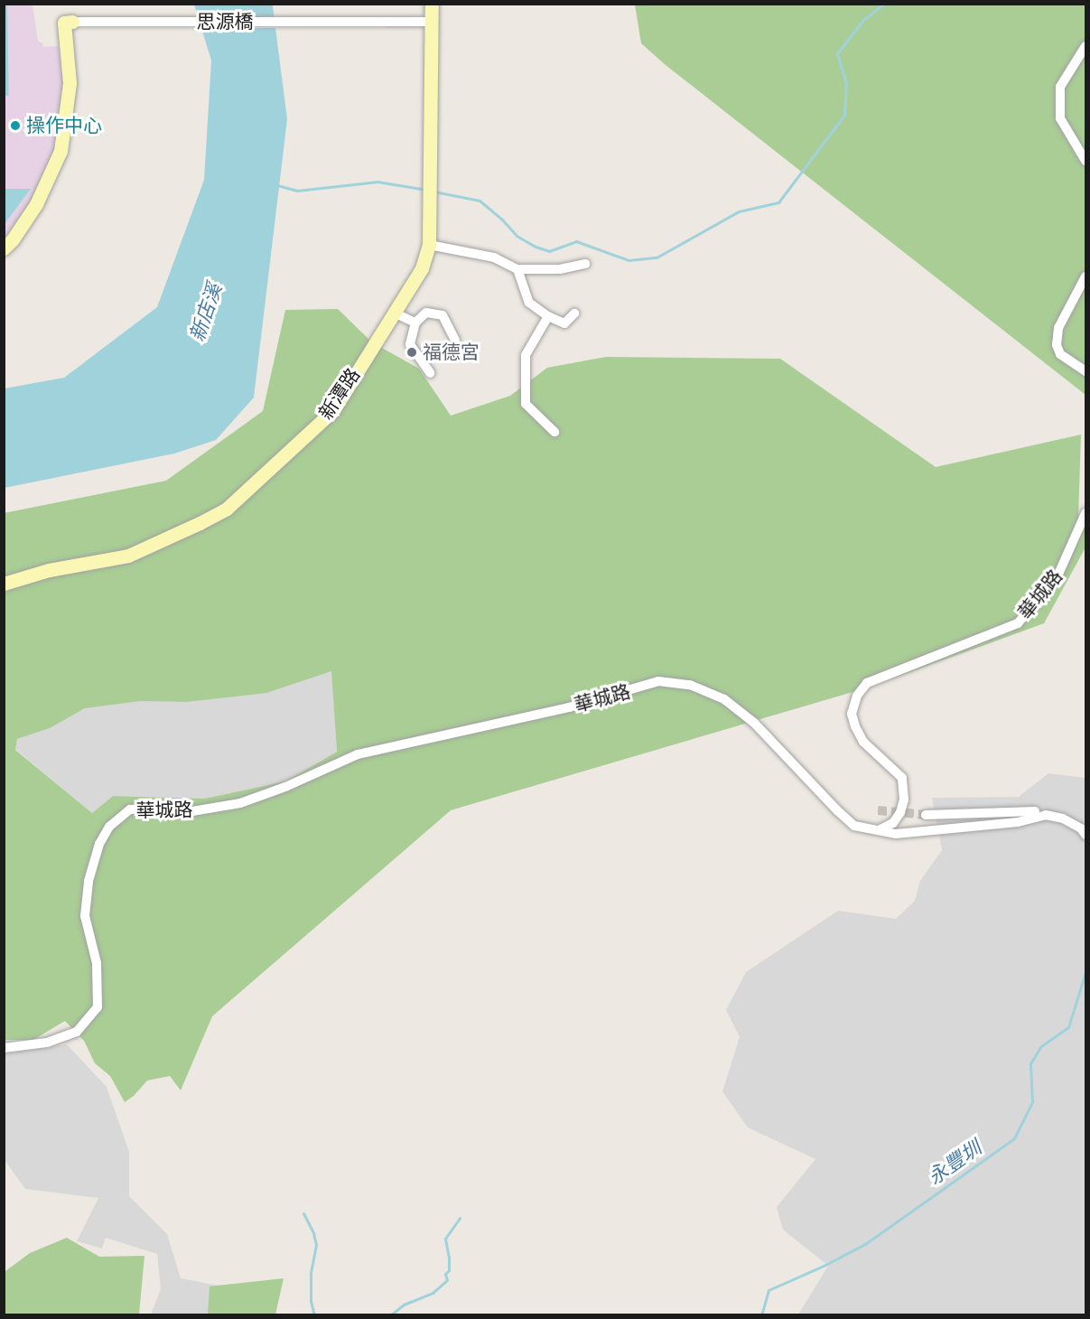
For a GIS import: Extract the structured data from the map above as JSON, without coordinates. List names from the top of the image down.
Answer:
{
  "streets": {
    "street": ["思源橋", "新潭路", "華城路"]
  },
  "crossings": [
    ["思源橋", "新潭路"]
  ],
  "water": ["新店溪", "永豐圳"],
  "places": ["操作中心", "福德宮"]
}
